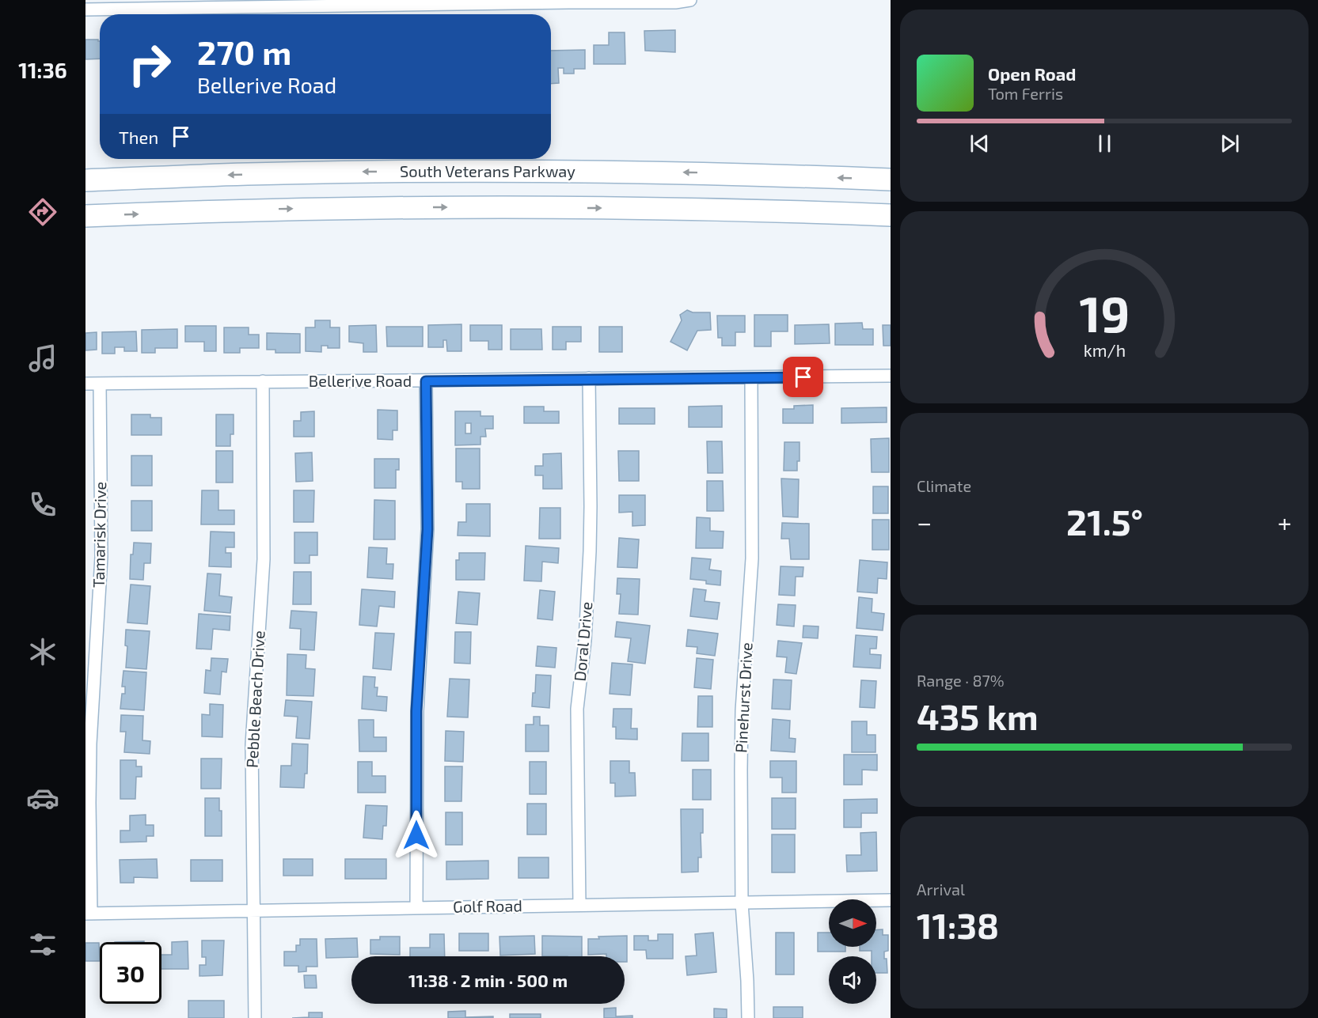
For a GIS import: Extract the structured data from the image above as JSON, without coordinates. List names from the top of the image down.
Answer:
{
  "streets": {
    "highway": ["South Veterans Parkway"],
    "street": [
      "Bellerive Road",
      "Tamarisk Drive",
      "Doral Drive",
      "Pinehurst Drive",
      "Pebble Beach Drive",
      "Golf Road"
    ]
  },
  "crossings": [
    ["Bellerive Road", "Tamarisk Drive"],
    ["Bellerive Road", "Doral Drive"],
    ["Bellerive Road", "Pinehurst Drive"],
    ["Bellerive Road", "Pebble Beach Drive"],
    ["Tamarisk Drive", "Golf Road"],
    ["Doral Drive", "Golf Road"],
    ["Pinehurst Drive", "Golf Road"],
    ["Pebble Beach Drive", "Golf Road"]
  ],
  "north": "right",
  "page": {
    "tabs": "11:36",
    "turn": ["270 m", "Bellerive Road"],
    "song": ["Open Road", "Tom Ferris"],
    "then": "Then",
    "tile": [
      "Climate",
      ["Range · 87%", "435 km"],
      ["Arrival", "11:38"]
    ],
    "heat": ["−", "21.5°", "+"],
    "limit": "30",
    "trip": "11:38 · 2 min · 500 m",
    "gauge": ["19", "km/h"]
  }
}
